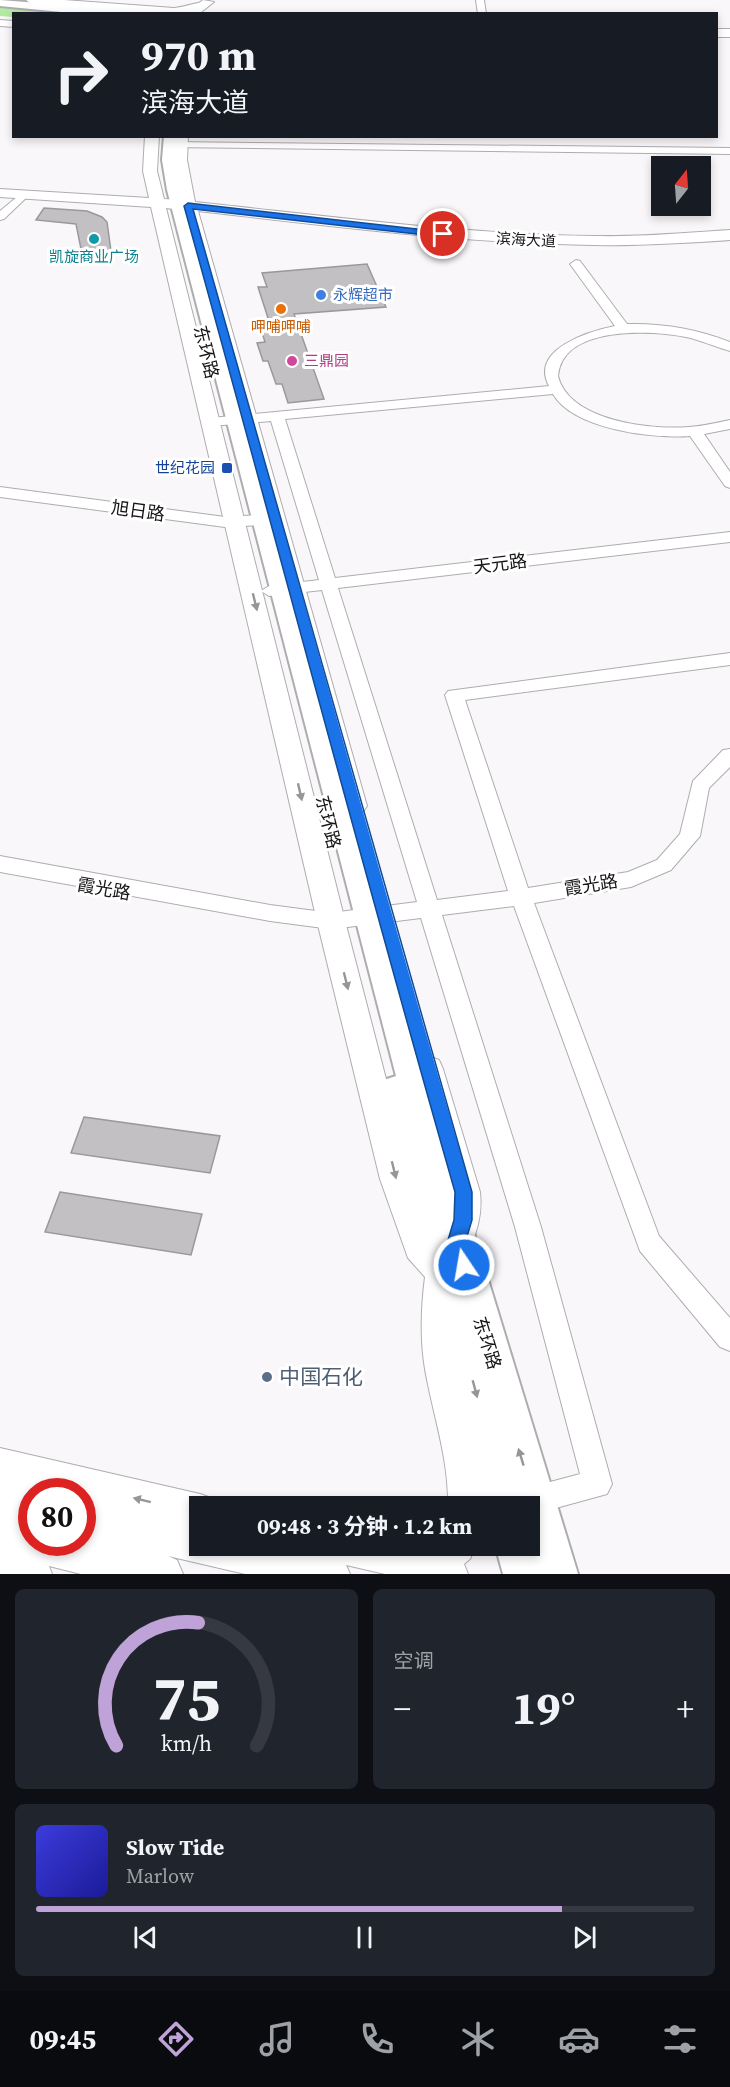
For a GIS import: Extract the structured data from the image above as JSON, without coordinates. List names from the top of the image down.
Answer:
{
  "streets": {
    "highway": ["东环路"],
    "main road": ["滨海大道"],
    "street": ["旭日路", "天元路", "霞光路"]
  },
  "crossings": [
    ["东环路", "旭日路"],
    ["东环路", "天元路"],
    ["东环路", "霞光路"]
  ],
  "places": {
    "other": [
      "凯旋商业广场",
      "永辉超市",
      "呷哺呷哺",
      "三鼎园",
      "中国石化"
    ],
    "transit": ["世纪花园"]
  },
  "north": "top",
  "page": {
    "turn": ["970 m", "滨海大道"],
    "limit": "80",
    "trip": "09:48 · 3 分钟 · 1.2 km",
    "tile": "空调",
    "heat": ["−", "19°", "+"],
    "song": ["Slow Tide", "Marlow"],
    "tabs": "09:45",
    "gauge": ["75", "km/h"]
  }
}
